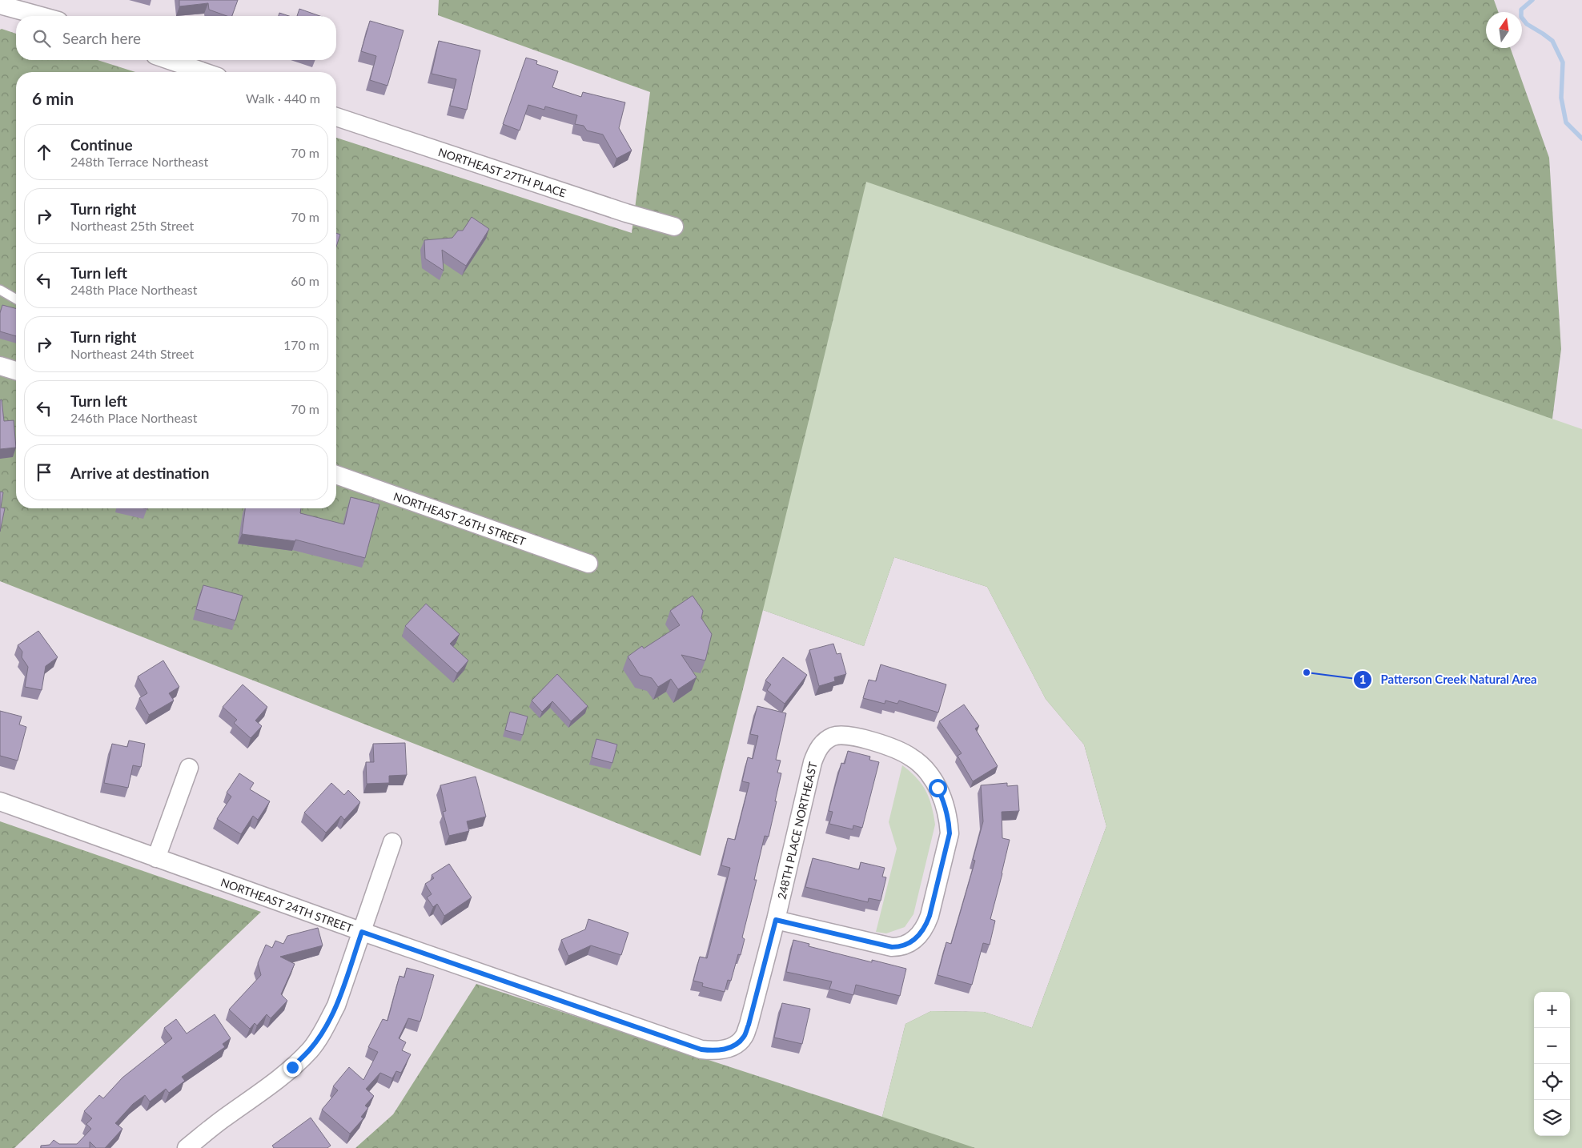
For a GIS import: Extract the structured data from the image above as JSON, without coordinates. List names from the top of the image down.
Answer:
{
  "streets": {
    "street": [
      "NORTHEAST 27TH PLACE",
      "NORTHEAST 26TH STREET",
      "248TH PLACE NORTHEAST",
      "NORTHEAST 24TH STREET"
    ]
  },
  "crossings": [
    ["248TH PLACE NORTHEAST", "NORTHEAST 24TH STREET"]
  ],
  "places": ["Patterson Creek Natural Area"],
  "north": "top",
  "page": {
    "search": "Search here",
    "heading": ["6 min", "Walk · 440 m"],
    "list": [
      ["Continue", "248th Terrace Northeast", "70 m"],
      ["Turn right", "Northeast 25th Street", "70 m"],
      ["Turn left", "248th Place Northeast", "60 m"],
      ["Turn right", "Northeast 24th Street", "170 m"],
      ["Turn left", "246th Place Northeast", "70 m"],
      "Arrive at destination"
    ],
    "map_buttons": ["+", "−"]
  }
}
